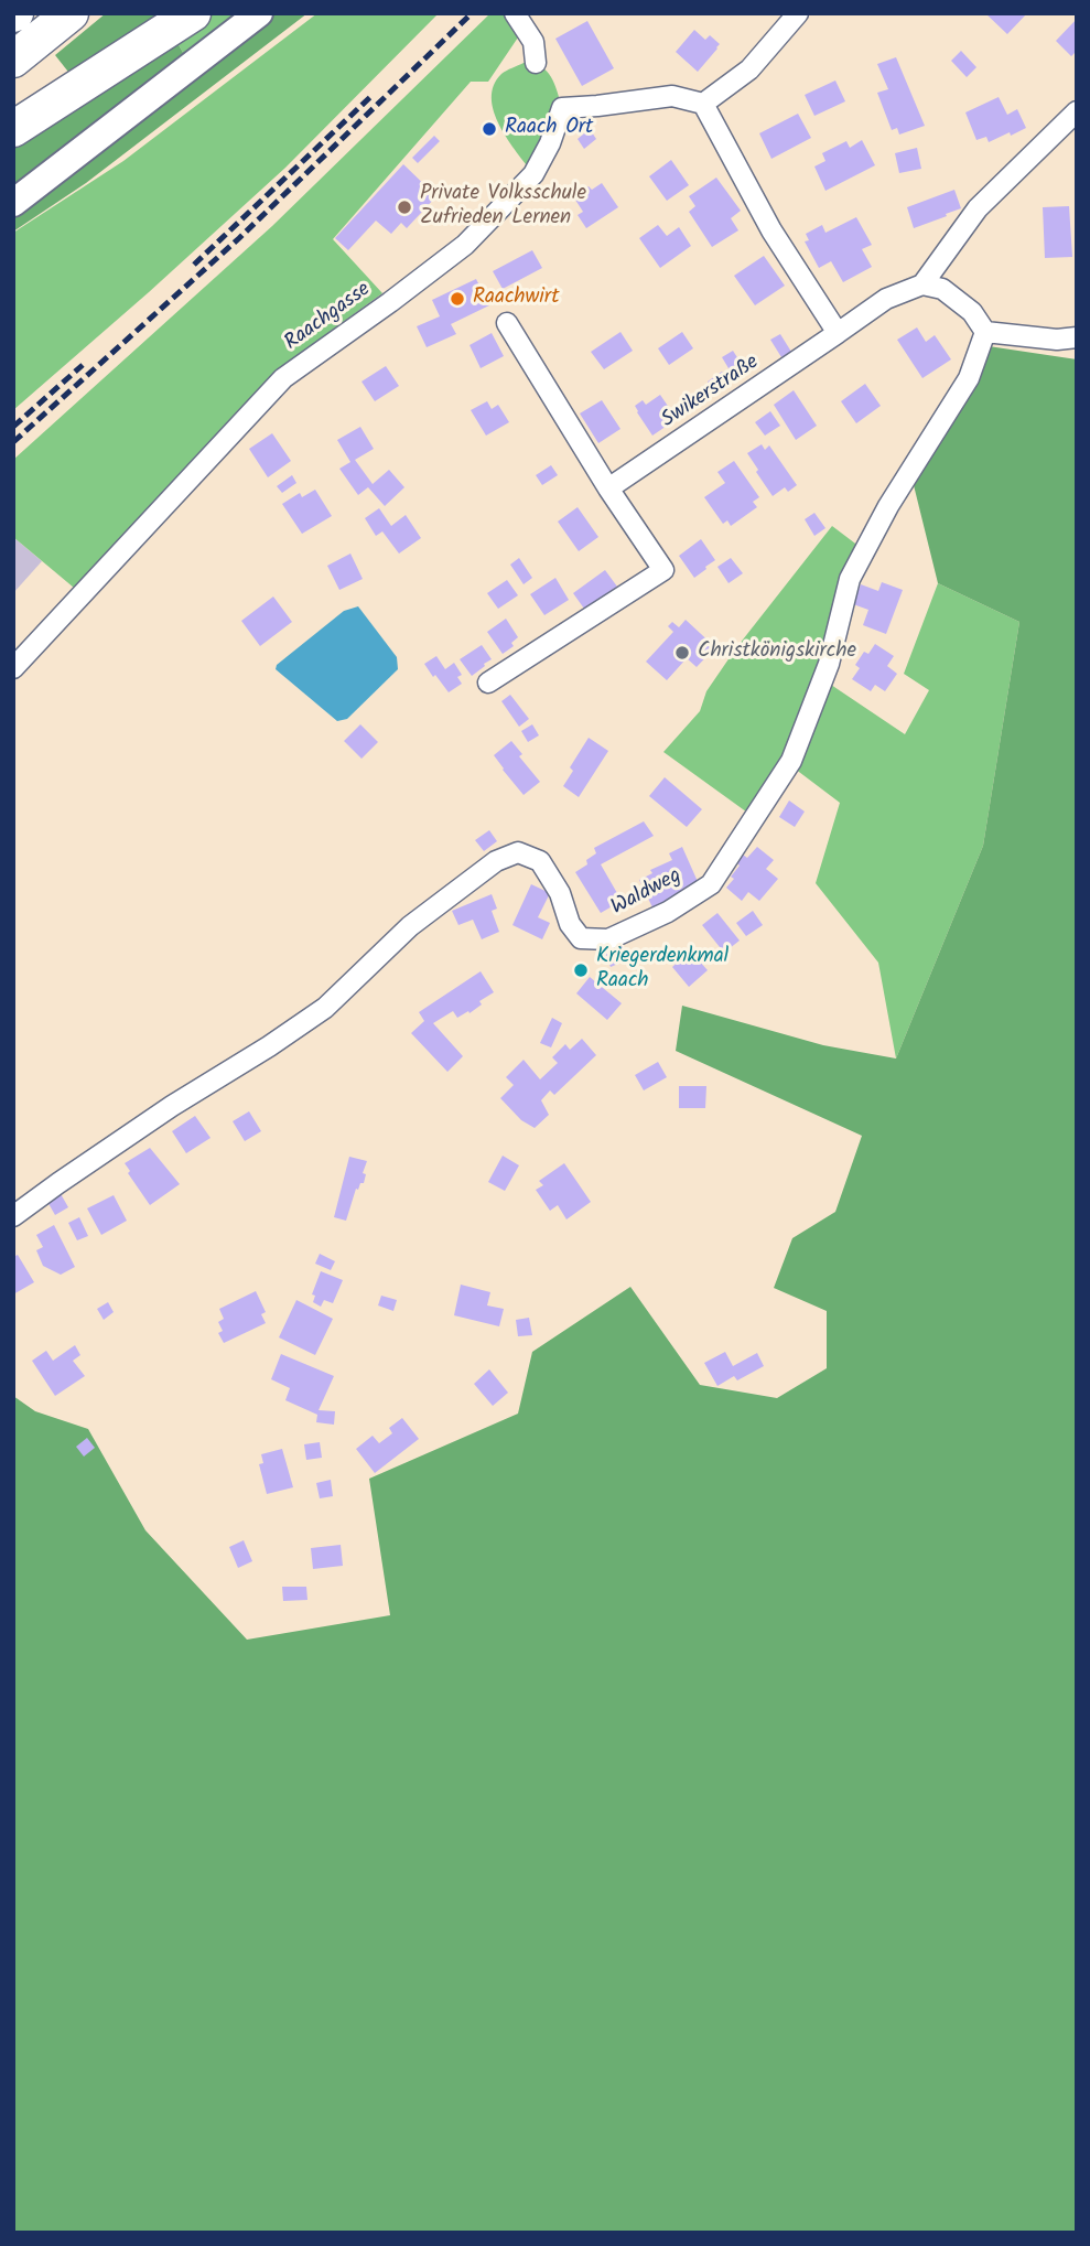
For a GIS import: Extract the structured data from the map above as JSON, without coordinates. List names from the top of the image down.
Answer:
{
  "streets": {
    "street": ["Raachgasse", "Swikerstraße", "Waldweg"]
  },
  "places": [
    "Raach Ort",
    "Private Volksschule Zufrieden Lernen",
    "Raachwirt",
    "Christkönigskirche",
    "Kriegerdenkmal Raach"
  ]
}
